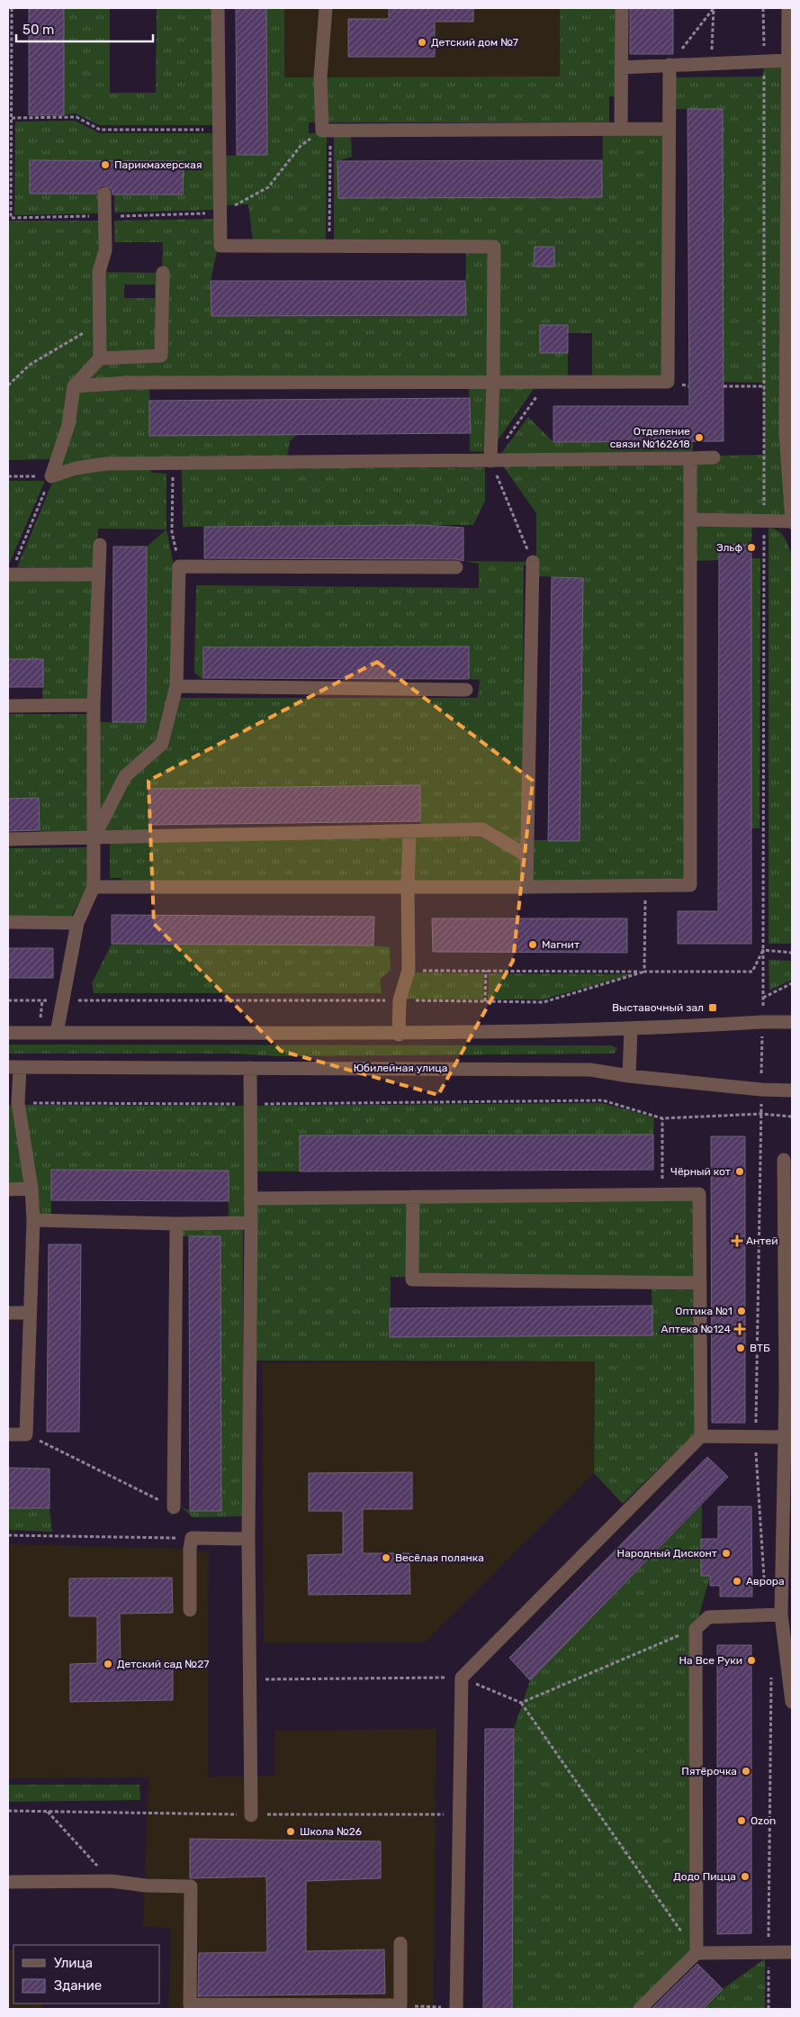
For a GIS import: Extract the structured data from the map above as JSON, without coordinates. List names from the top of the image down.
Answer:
{
  "streets": {
    "street": ["Юбилейная улица"]
  },
  "places": {
    "other": [
      "Детский дом №7",
      "Парикмахерская",
      "Отделение связи №162618",
      "Эльф",
      "Магнит",
      "Чёрный кот",
      "Оптика №1",
      "ВТБ",
      "Народный Дисконт",
      "Весёлая полянка",
      "Аврора",
      "На Все Руки",
      "Детский сад №27",
      "Пятёрочка",
      "Ozon",
      "Школа №26",
      "Додо Пицца"
    ],
    "transit": ["Выставочный зал"],
    "health": ["Антей", "Аптека №124"]
  },
  "legend": ["Улица", "Здание"],
  "scale_bar": "50 m"
}
